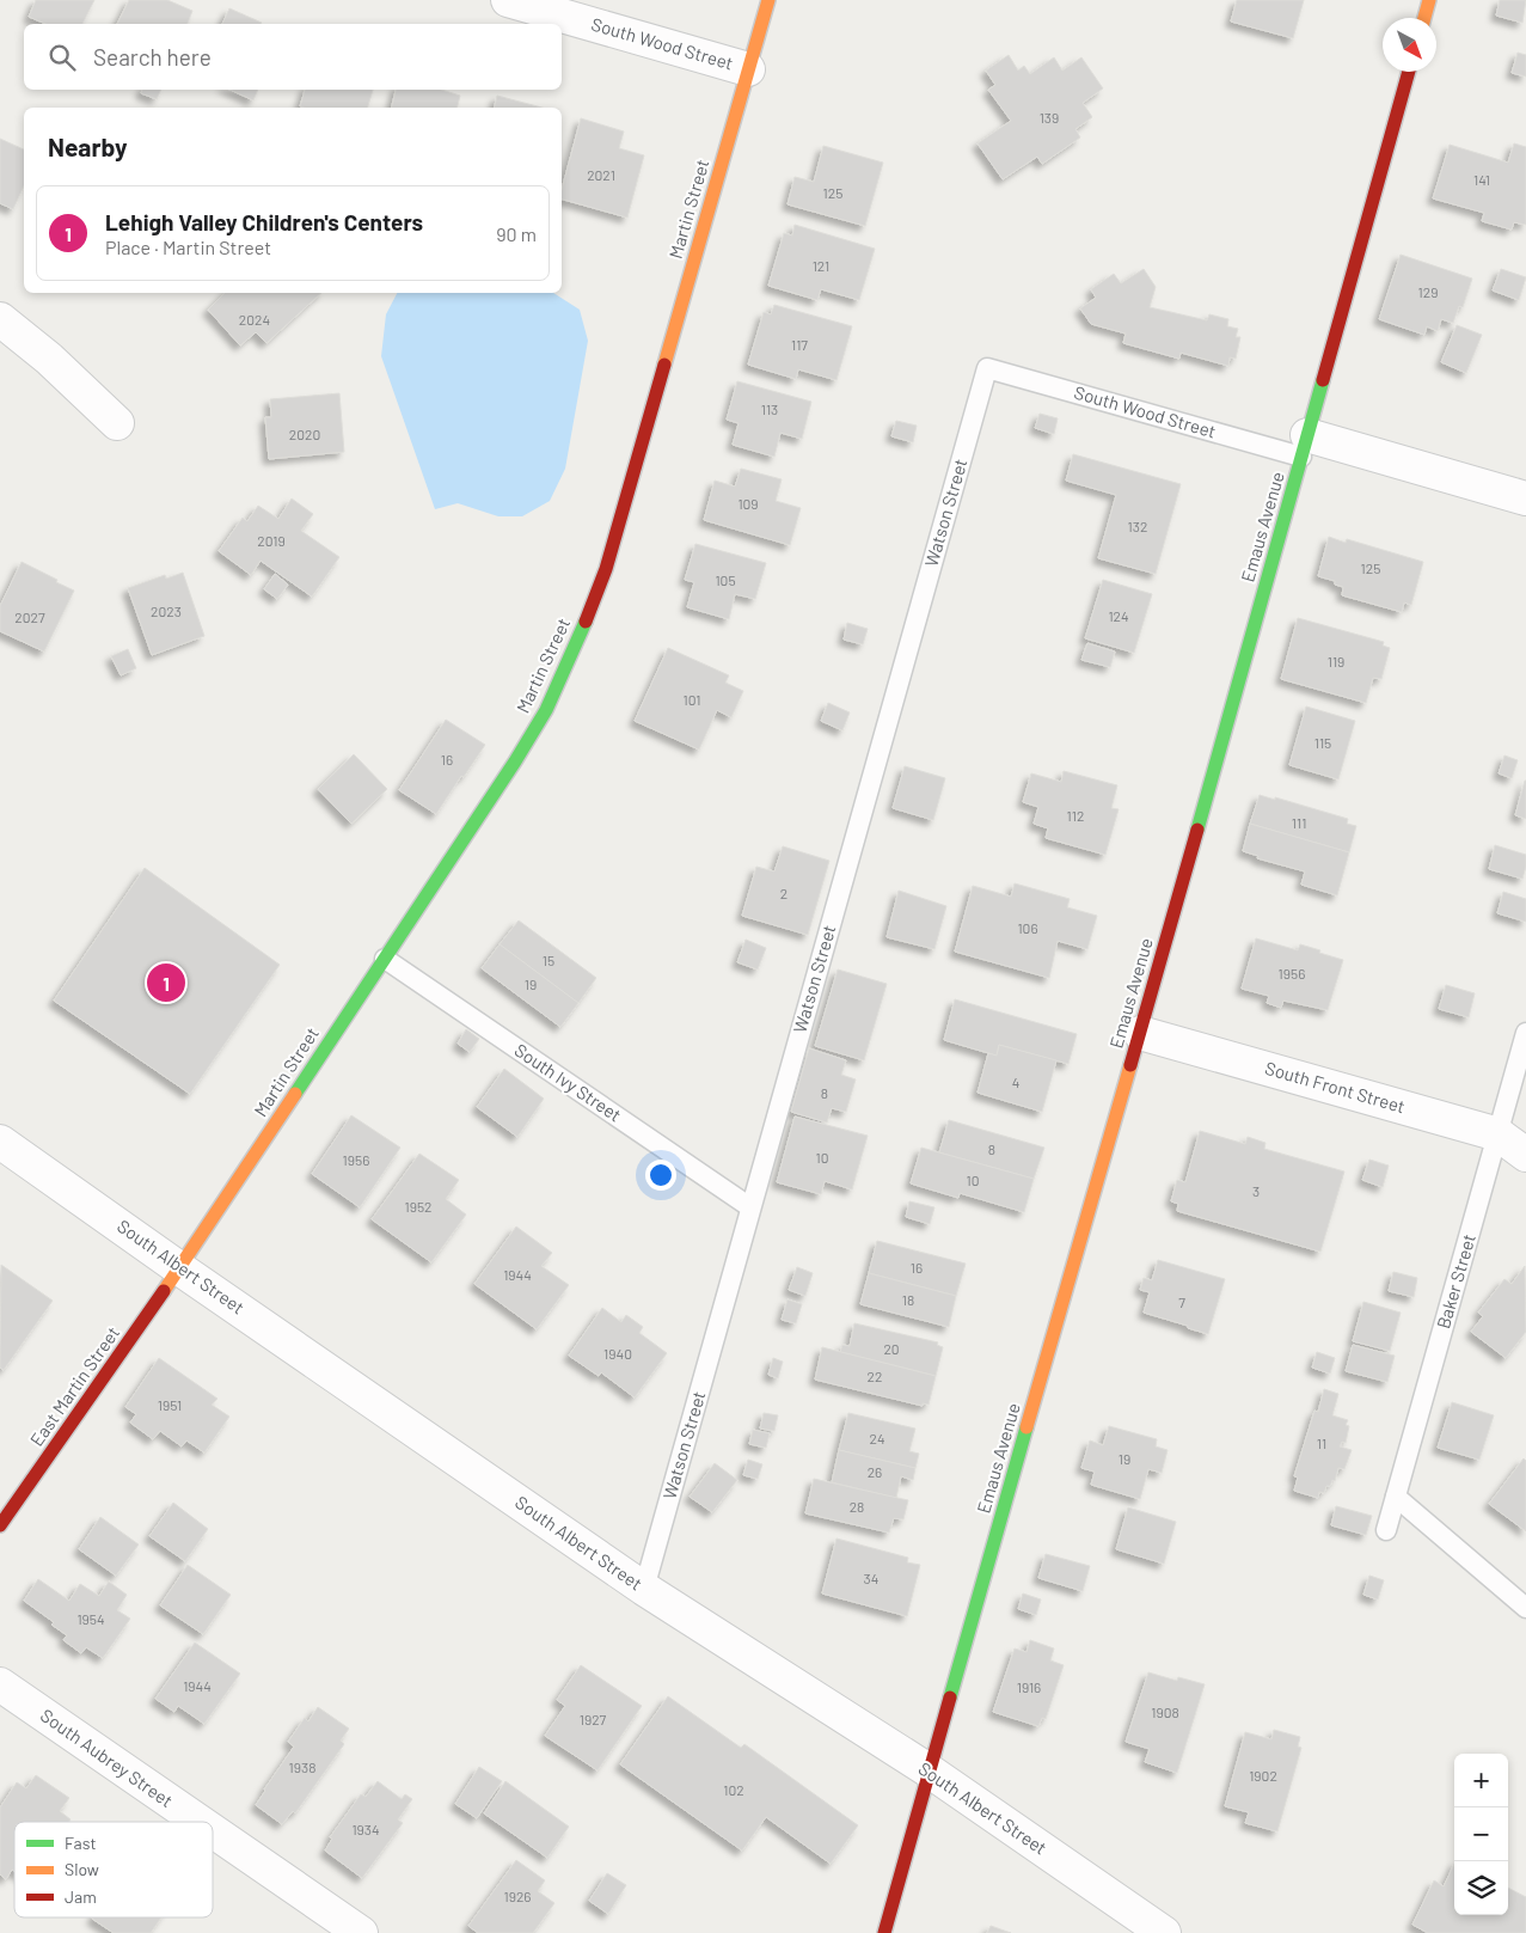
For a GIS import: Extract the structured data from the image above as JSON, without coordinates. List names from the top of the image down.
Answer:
{
  "streets": {
    "main road": ["Martin Street", "Emaus Avenue", "East Martin Street"],
    "street": [
      "South Wood Street",
      "South Front Street",
      "South Albert Street",
      "South Aubrey Street"
    ],
    "lane": ["Watson Street", "South Ivy Street", "Baker Street"]
  },
  "crossings": [
    ["South Wood Street", "Martin Street"],
    ["South Wood Street", "Watson Street"],
    ["South Wood Street", "Emaus Avenue"],
    ["Martin Street", "South Ivy Street"],
    ["Martin Street", "South Albert Street"],
    ["Martin Street", "East Martin Street"],
    ["Watson Street", "South Ivy Street"],
    ["Watson Street", "South Albert Street"],
    ["Emaus Avenue", "South Front Street"],
    ["Emaus Avenue", "South Albert Street"],
    ["South Front Street", "Baker Street"],
    ["South Albert Street", "East Martin Street"]
  ],
  "house_numbers": [
    "139",
    "2021",
    "141",
    "125",
    "121",
    "129",
    "2024",
    "117",
    "113",
    "2020",
    "109",
    "132",
    "2019",
    "125",
    "105",
    "2023",
    "124",
    "2027",
    "119",
    "101",
    "115",
    "16",
    "112",
    "111",
    "2",
    "106",
    "15",
    "1956",
    "19",
    "4",
    "8",
    "8",
    "10",
    "1956",
    "10",
    "3",
    "1952",
    "16",
    "1944",
    "18",
    "7",
    "20",
    "1940",
    "22",
    "1951",
    "24",
    "11",
    "19",
    "26",
    "28",
    "34",
    "1954",
    "1944",
    "1916",
    "1908",
    "1927",
    "1938",
    "1902",
    "102",
    "1934",
    "1926"
  ],
  "legend": ["Fast", "Slow", "Jam"],
  "north": "bottom right",
  "page": {
    "search": "Search here",
    "heading": "Nearby",
    "list": [
      {
        "mark": "1",
        "name": "Lehigh Valley Children's Centers",
        "note": "Place · Martin Street",
        "value": "90 m"
      }
    ],
    "pins": "1",
    "map_buttons": ["+", "−"]
  }
}
